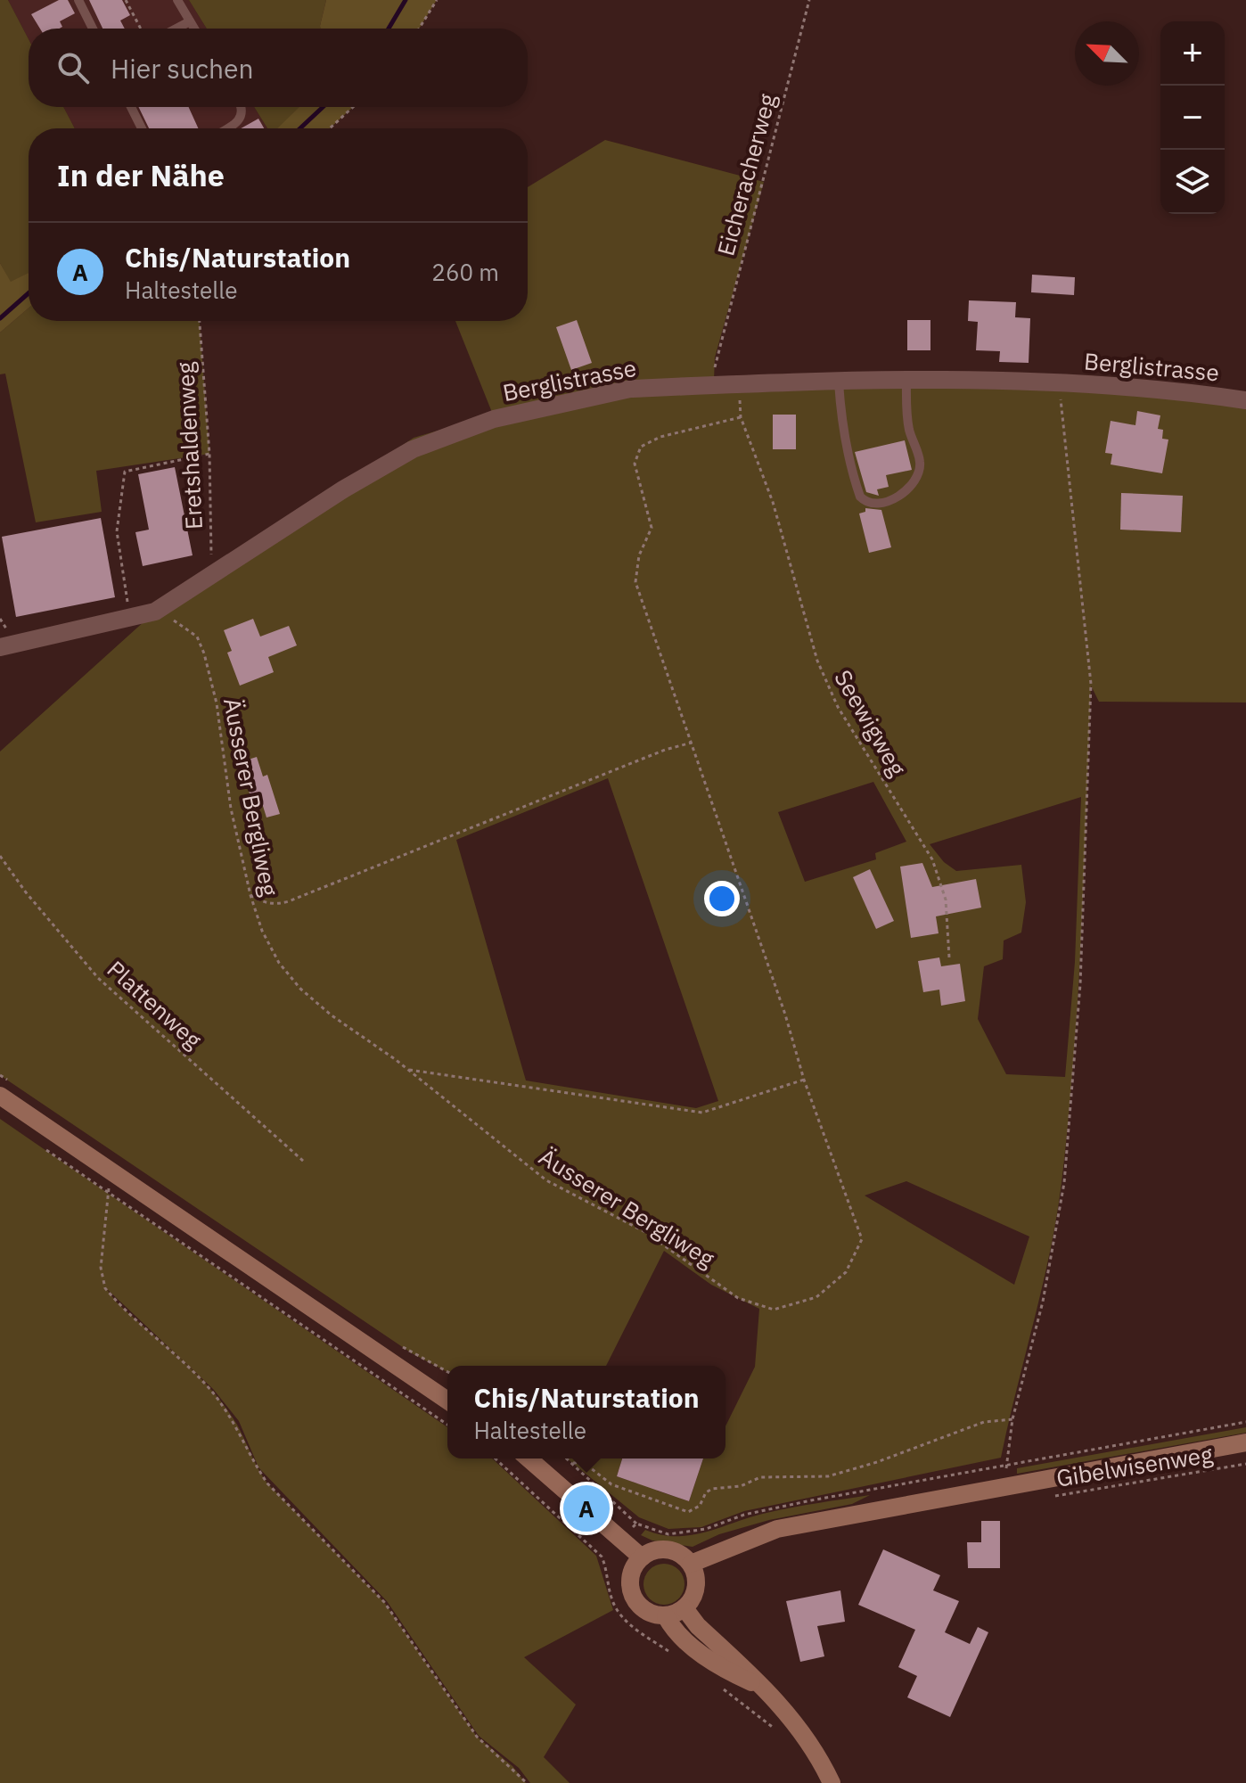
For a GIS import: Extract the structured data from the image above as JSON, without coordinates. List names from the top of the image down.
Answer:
{
  "streets": {
    "street": ["Berglistrasse"],
    "path": [
      "Eicheracherweg",
      "Eretshaldenweg",
      "Seewigweg",
      "Äusserer Bergliweg",
      "Plattenweg",
      "Gibelwisenweg"
    ]
  },
  "crossings": [
    ["Berglistrasse", "Eretshaldenweg"],
    ["Berglistrasse", "Äusserer Bergliweg"],
    ["Seewigweg", "Äusserer Bergliweg"]
  ],
  "north": "top left",
  "page": {
    "map_buttons": ["+", "−"],
    "search": "Hier suchen",
    "heading": "In der Nähe",
    "list": [
      {
        "mark": "A",
        "name": "Chis/Naturstation",
        "note": "Haltestelle",
        "value": "260 m"
      }
    ],
    "popup": ["Chis/Naturstation", "Haltestelle"],
    "pins": "A"
  }
}
